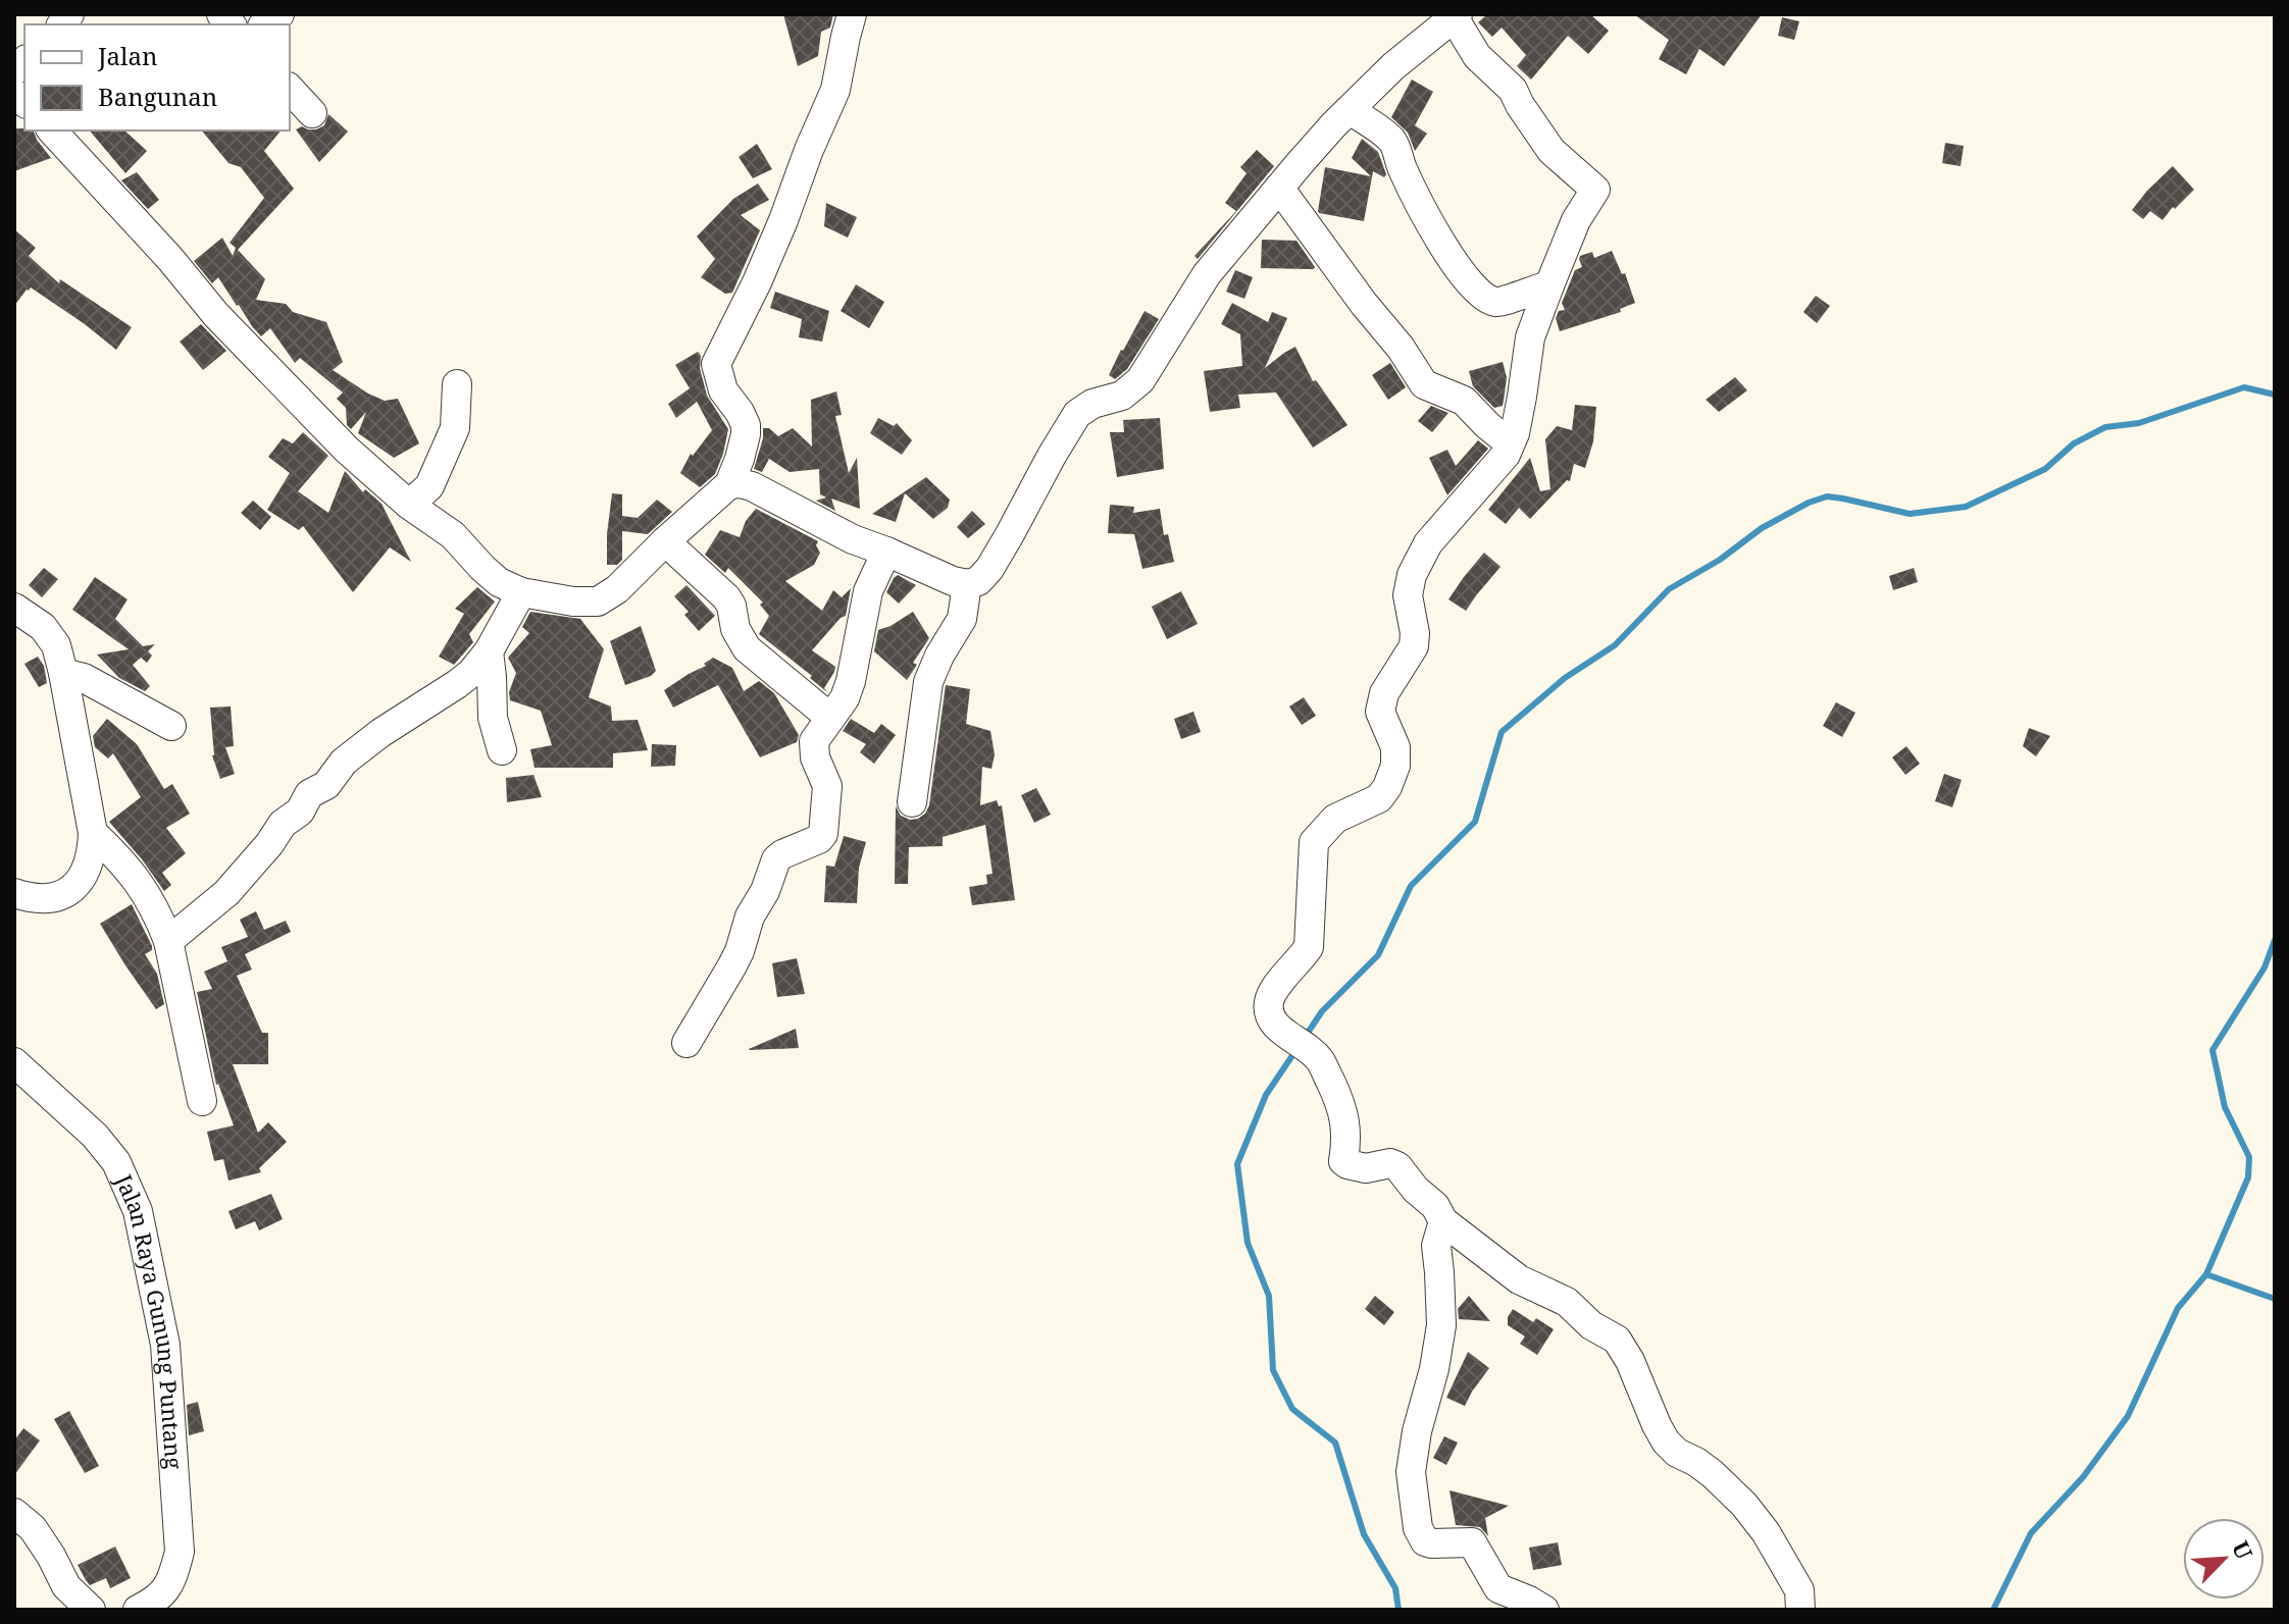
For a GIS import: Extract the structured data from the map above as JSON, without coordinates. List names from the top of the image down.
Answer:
{
  "streets": {
    "street": ["Jalan Raya Gunung Puntang"]
  },
  "legend": ["Jalan", "Bangunan"],
  "north": "top right"
}
